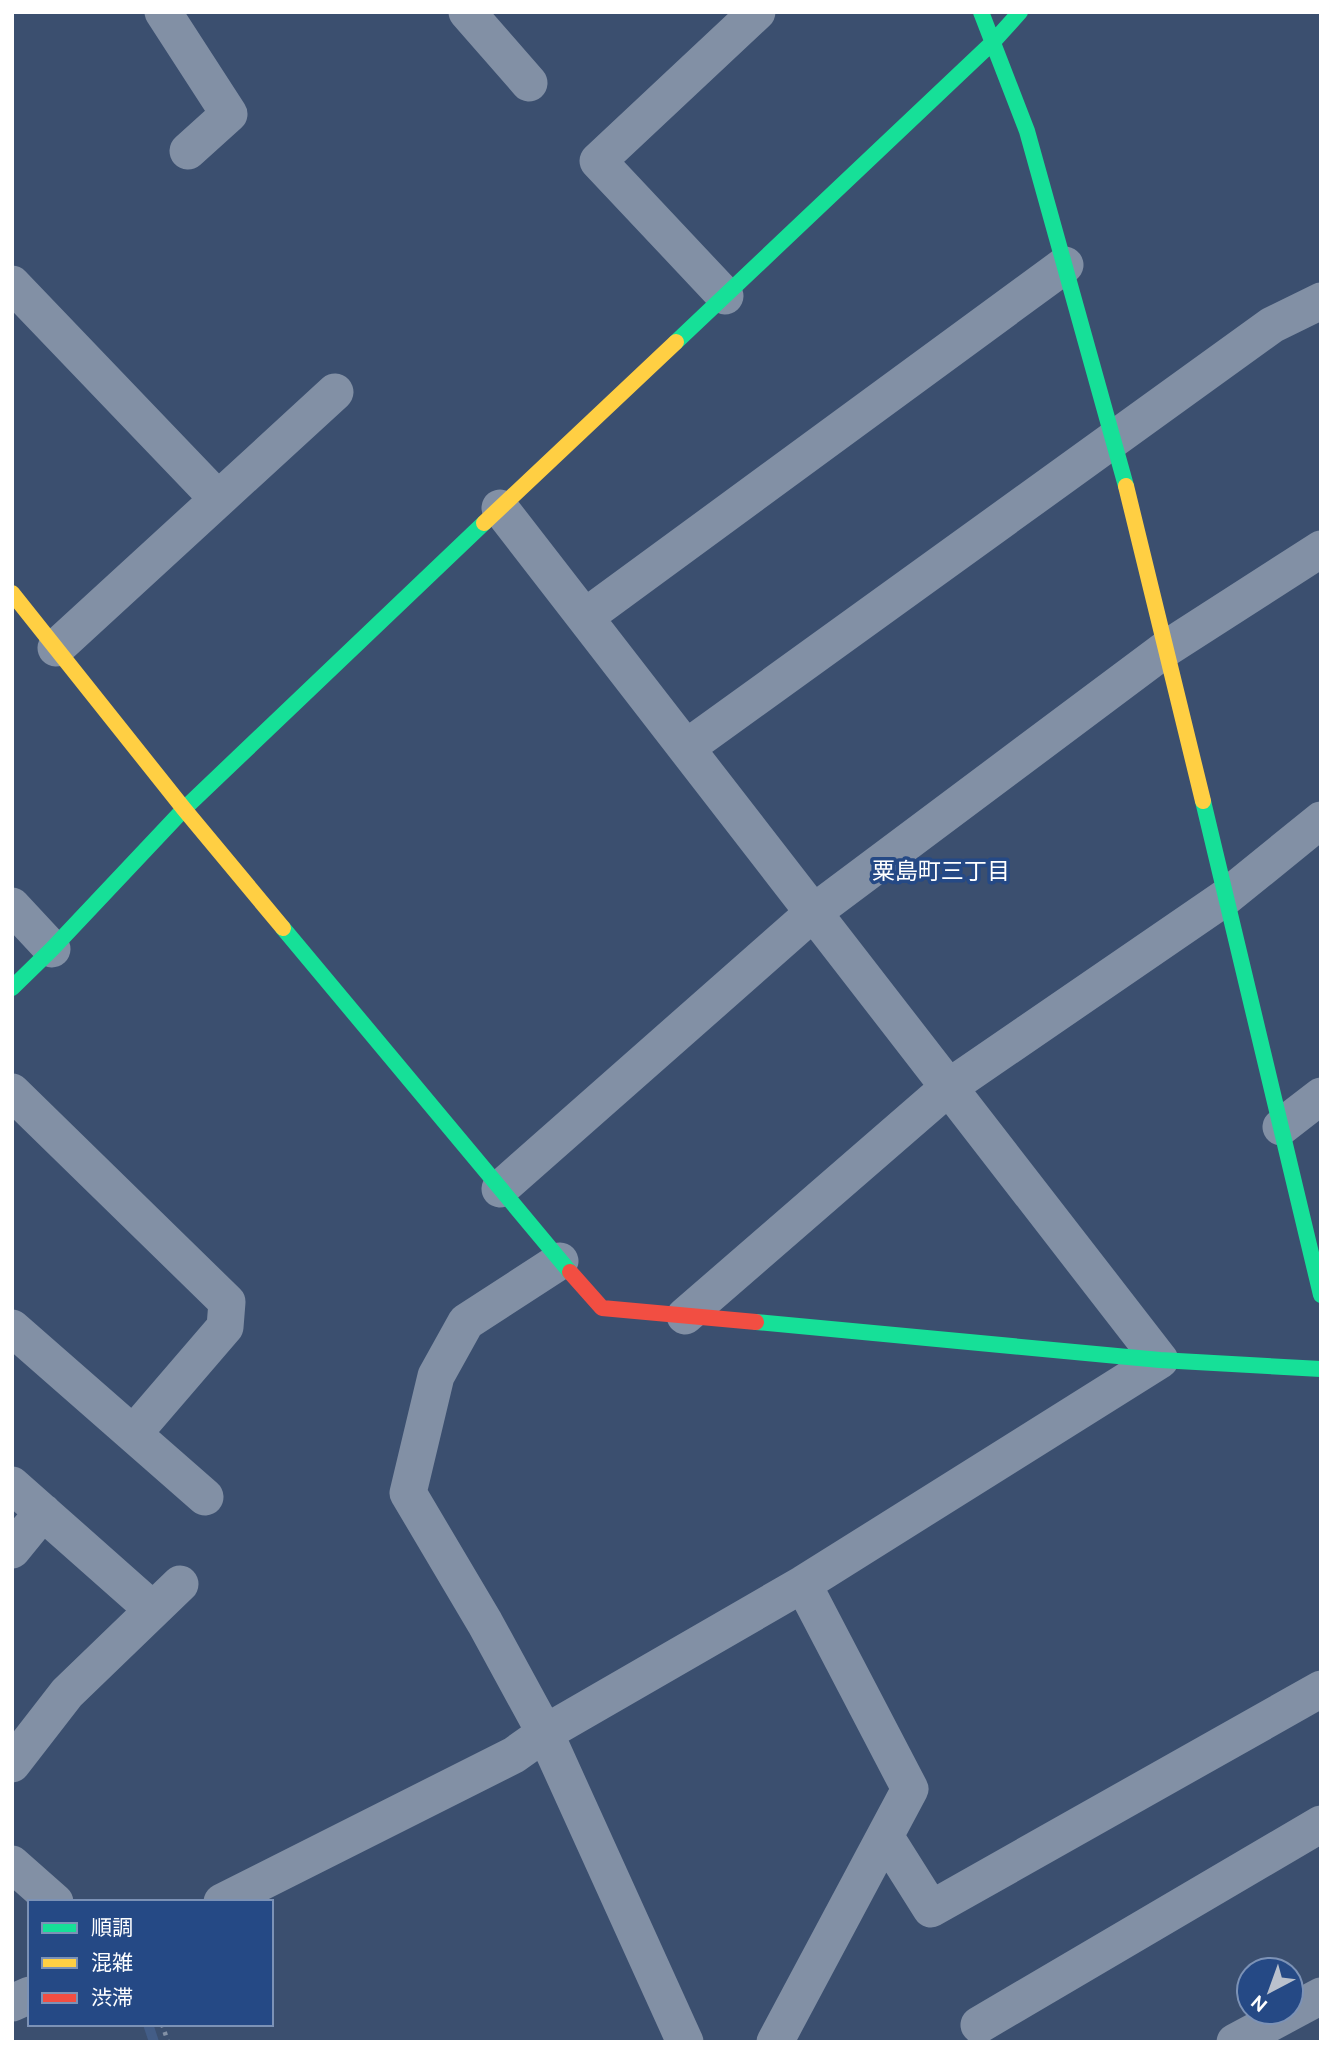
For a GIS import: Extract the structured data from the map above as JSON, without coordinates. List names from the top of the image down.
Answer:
{
  "districts": ["粟島町三丁目"],
  "legend": ["順調", "混雑", "渋滞"],
  "north": "bottom left"
}
